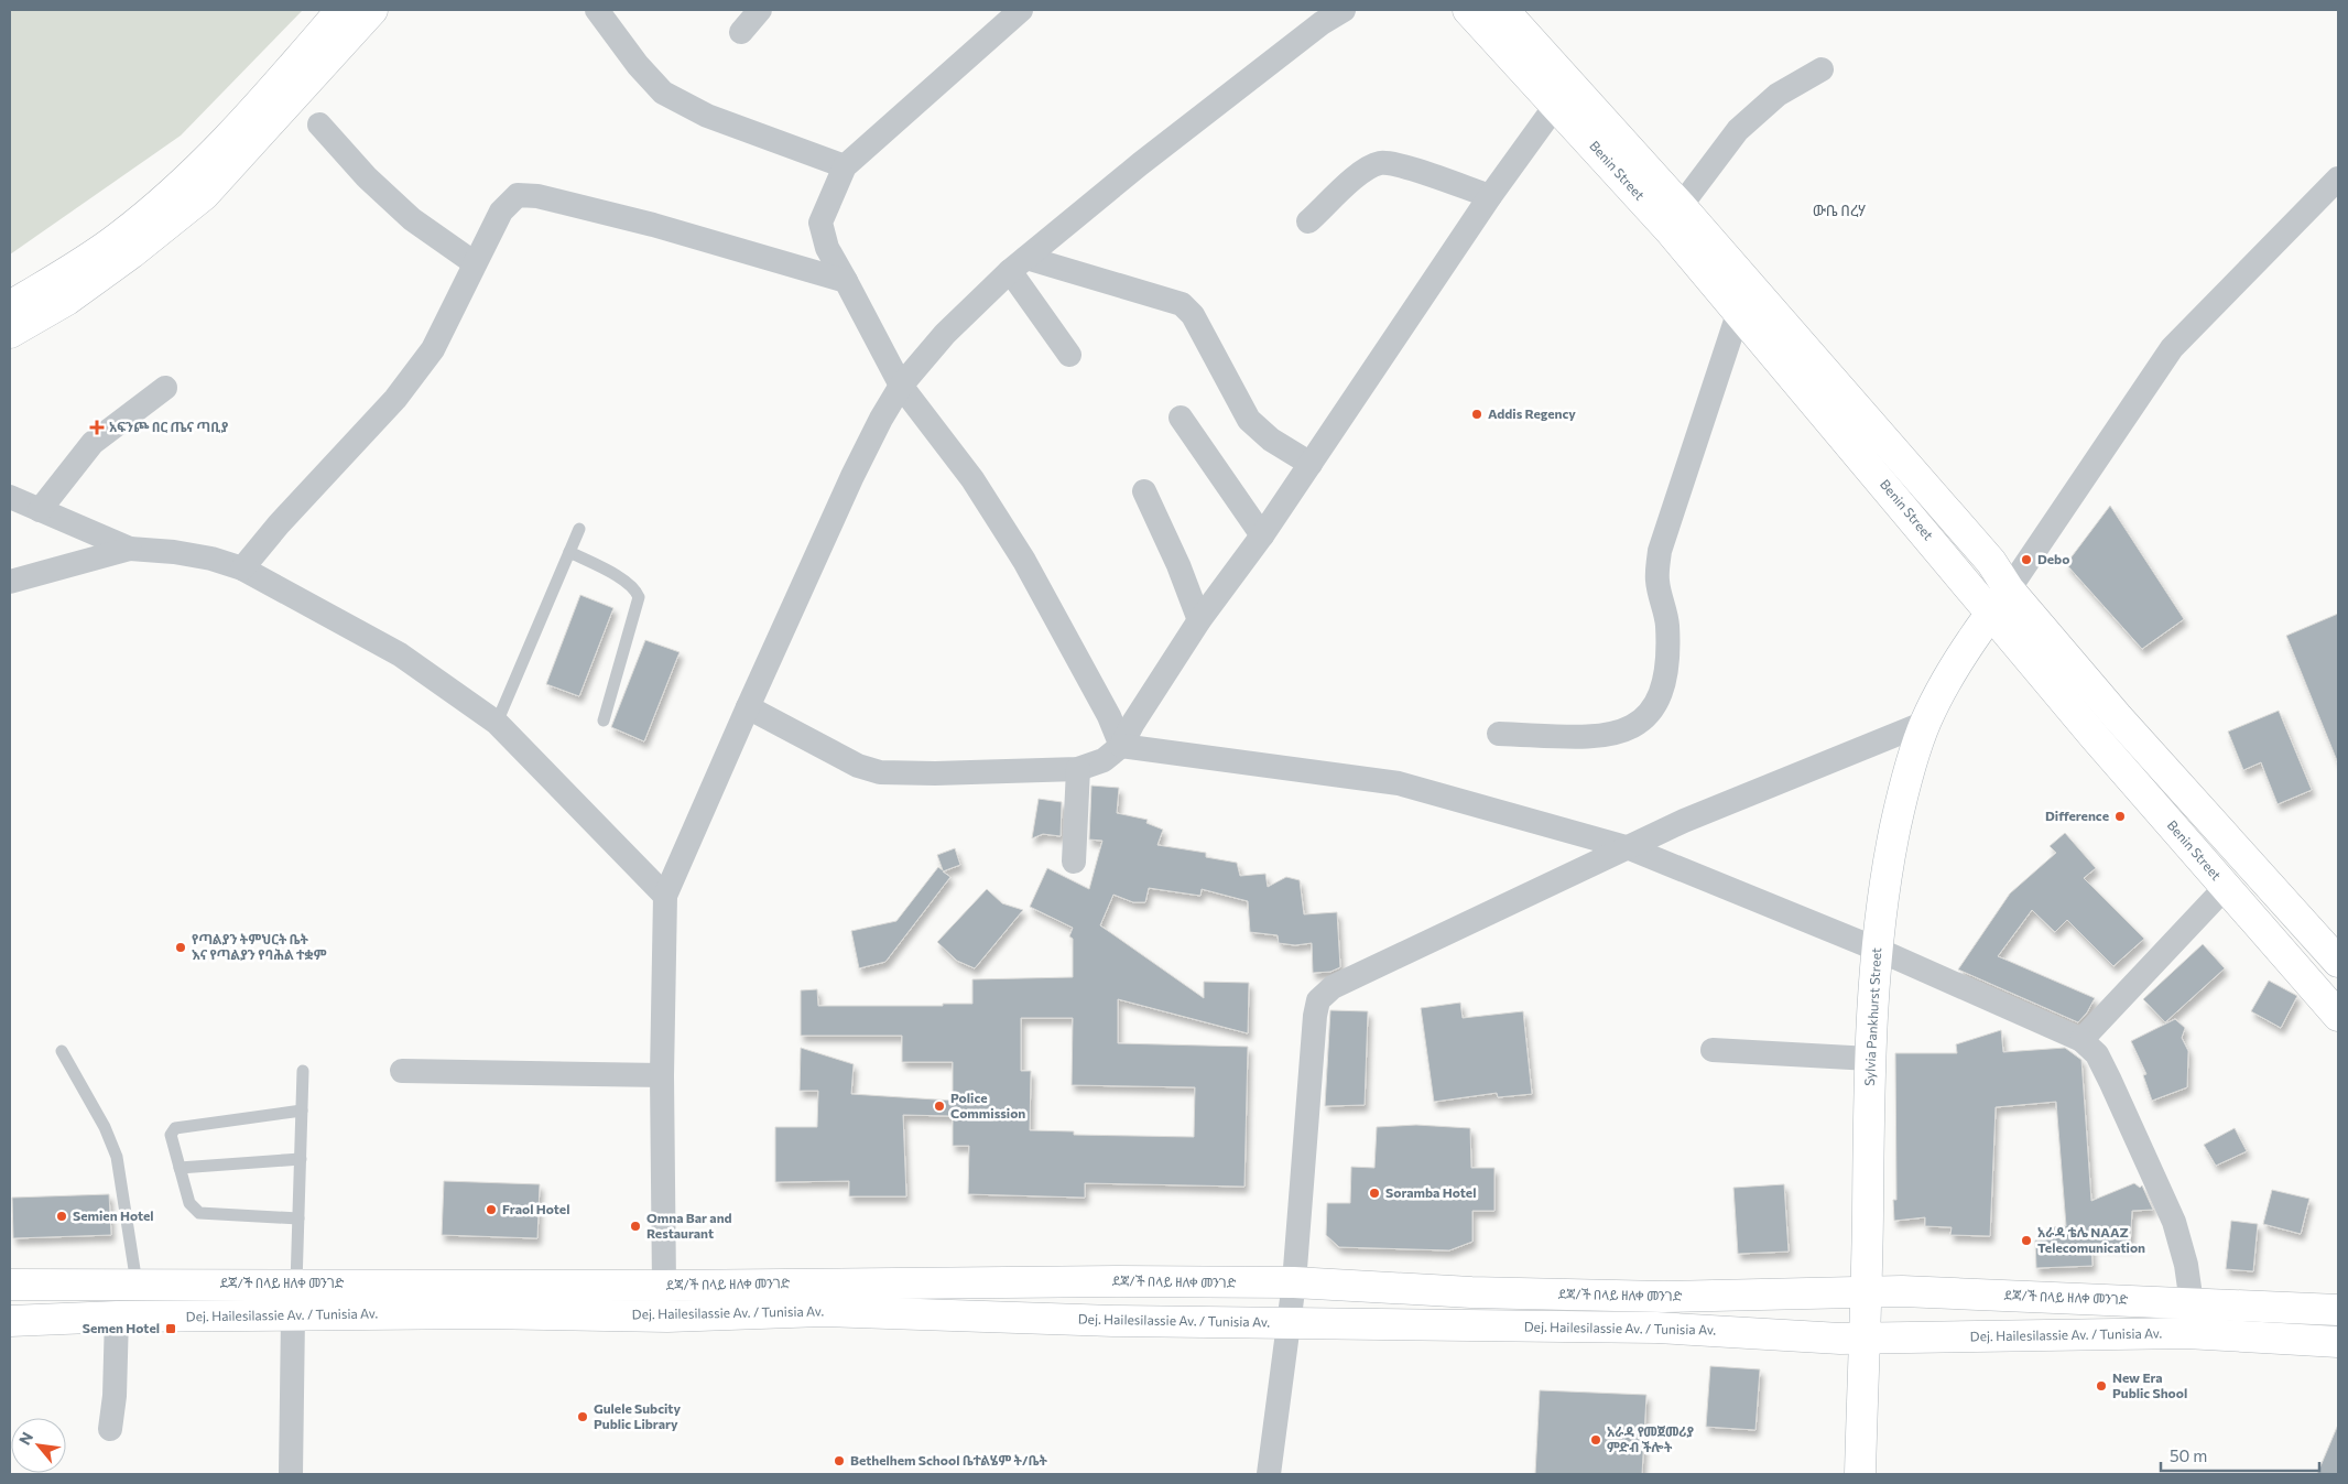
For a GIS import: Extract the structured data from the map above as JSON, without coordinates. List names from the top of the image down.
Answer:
{
  "streets": {
    "main road": [
      "Benin Street",
      "Sylvia Pankhurst Street",
      "ደጃ/ች በላይ ዘለቀ መንገድ",
      "Dej. Hailesilassie Av. / Tunisia Av."
    ]
  },
  "crossings": [
    ["Benin Street", "Sylvia Pankhurst Street"],
    ["Sylvia Pankhurst Street", "ደጃ/ች በላይ ዘለቀ መንገድ"],
    ["Sylvia Pankhurst Street", "Dej. Hailesilassie Av. / Tunisia Av."]
  ],
  "districts": ["ውቤ በረሃ"],
  "places": {
    "other": [
      "Addis Regency",
      "Debo",
      "Difference",
      "የጣልያን ትምህርት ቤት እና የጣልያን የባሕል ተቋም",
      "Police Commission",
      "Soramba Hotel",
      "Fraol Hotel",
      "Semien Hotel",
      "Omna Bar and Restaurant",
      "አራዳ ቴሌ NAAZ Telecomunication",
      "New Era Public Shool",
      "Gulele Subcity Public Library",
      "አራዳ የመጀመሪያ ምድብ ችሎት",
      "Bethelhem School ቤተልሄም ት/ቤት"
    ],
    "health": ["አፍንጮ በር ጤና ጣቢያ"],
    "transit": ["Semen Hotel"]
  },
  "scale_bar": "50 m",
  "north": "top left"
}
